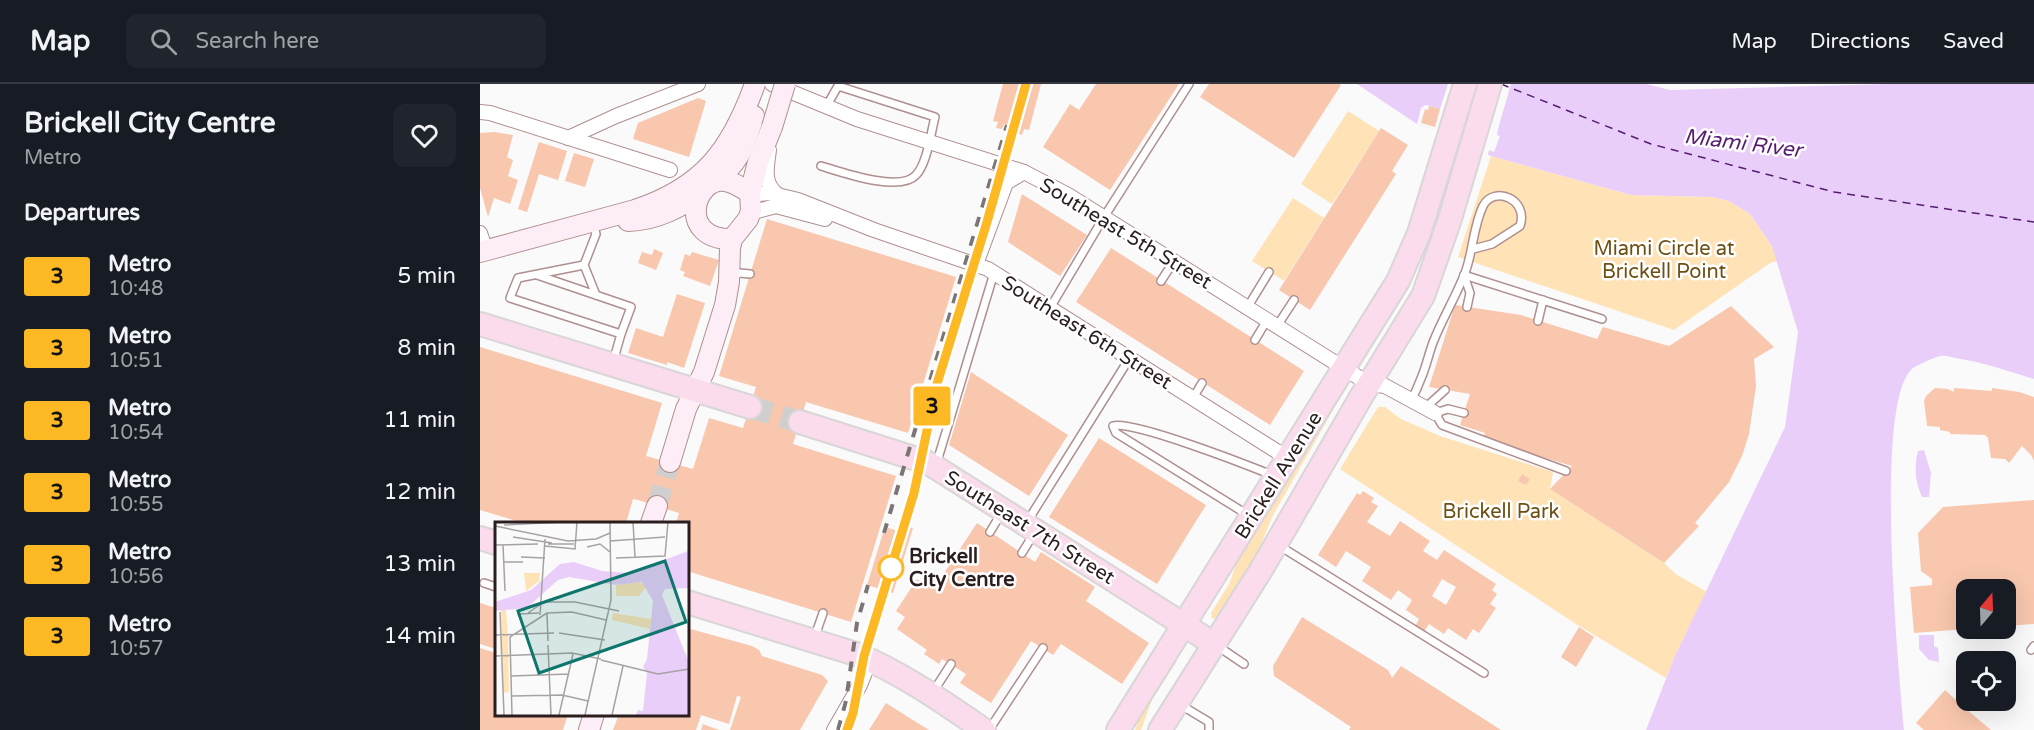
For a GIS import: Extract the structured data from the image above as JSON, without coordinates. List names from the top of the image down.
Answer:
{
  "streets": {
    "main road": ["Brickell Avenue", "Southeast 7th Street"],
    "street": ["Southeast 5th Street", "Southeast 6th Street"]
  },
  "crossings": [
    ["Southeast 5th Street", "Brickell Avenue"],
    ["Southeast 6th Street", "Brickell Avenue"],
    ["Brickell Avenue", "Southeast 7th Street"]
  ],
  "water": ["Miami River"],
  "parks": ["Miami Circle at Brickell Point", "Brickell Park"],
  "places": ["Brickell City Centre"],
  "lines": ["metro line 3"],
  "north": "top",
  "page": {
    "header": "Map",
    "search": "Search here",
    "nav": ["Map", "Directions", "Saved"],
    "heading": [
      ["Brickell City Centre", "Metro"],
      "Departures"
    ],
    "on_map": "3",
    "list": [
      {
        "mark": "3",
        "name": "Metro",
        "note": "10:48",
        "value": "5 min"
      },
      {
        "mark": "3",
        "name": "Metro",
        "note": "10:51",
        "value": "8 min"
      },
      {
        "mark": "3",
        "name": "Metro",
        "note": "10:54",
        "value": "11 min"
      },
      {
        "mark": "3",
        "name": "Metro",
        "note": "10:55",
        "value": "12 min"
      },
      {
        "mark": "3",
        "name": "Metro",
        "note": "10:56",
        "value": "13 min"
      },
      {
        "mark": "3",
        "name": "Metro",
        "note": "10:57",
        "value": "14 min"
      }
    ]
  }
}
